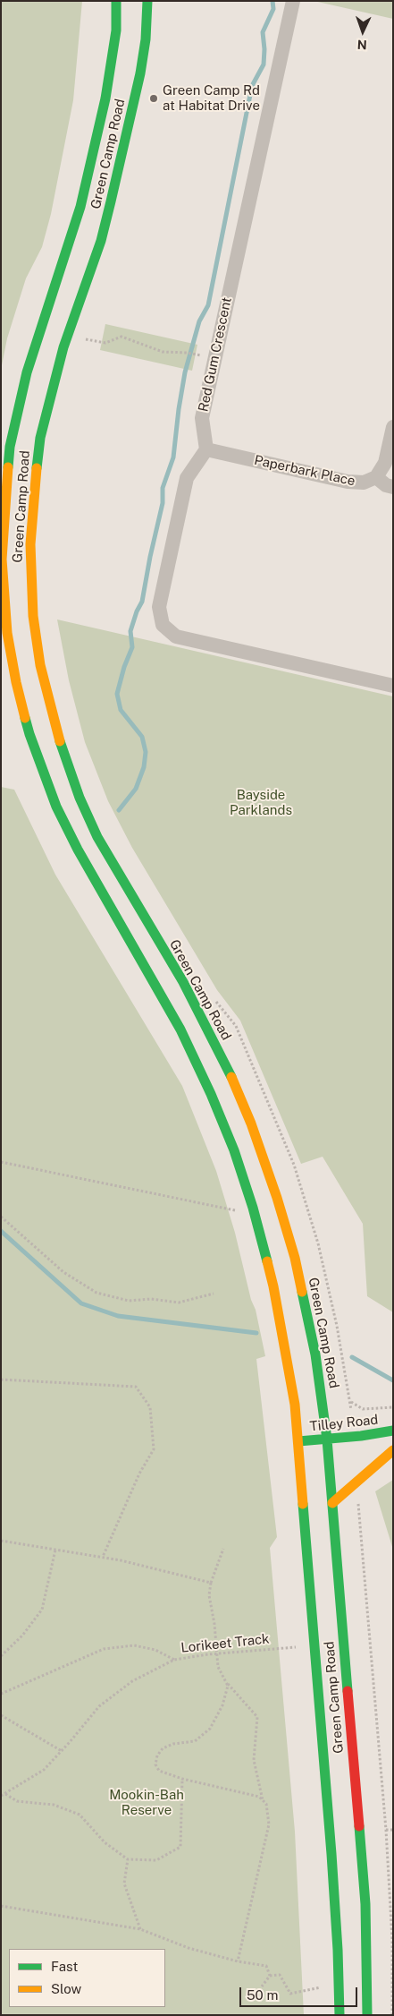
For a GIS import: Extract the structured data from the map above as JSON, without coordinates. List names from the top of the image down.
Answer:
{
  "streets": {
    "main road": ["Green Camp Road", "Tilley Road"],
    "street": ["Red Gum Crescent", "Paperbark Place"],
    "path": ["Lorikeet Track"]
  },
  "crossings": [
    ["Green Camp Road", "Tilley Road"],
    ["Green Camp Road", "Lorikeet Track"],
    ["Red Gum Crescent", "Paperbark Place"]
  ],
  "parks": ["Bayside Parklands", "Mookin-Bah Reserve"],
  "places": ["Green Camp Rd at Habitat Drive"],
  "legend": ["Fast", "Slow"],
  "scale_bar": "50 m",
  "north": "bottom"
}
